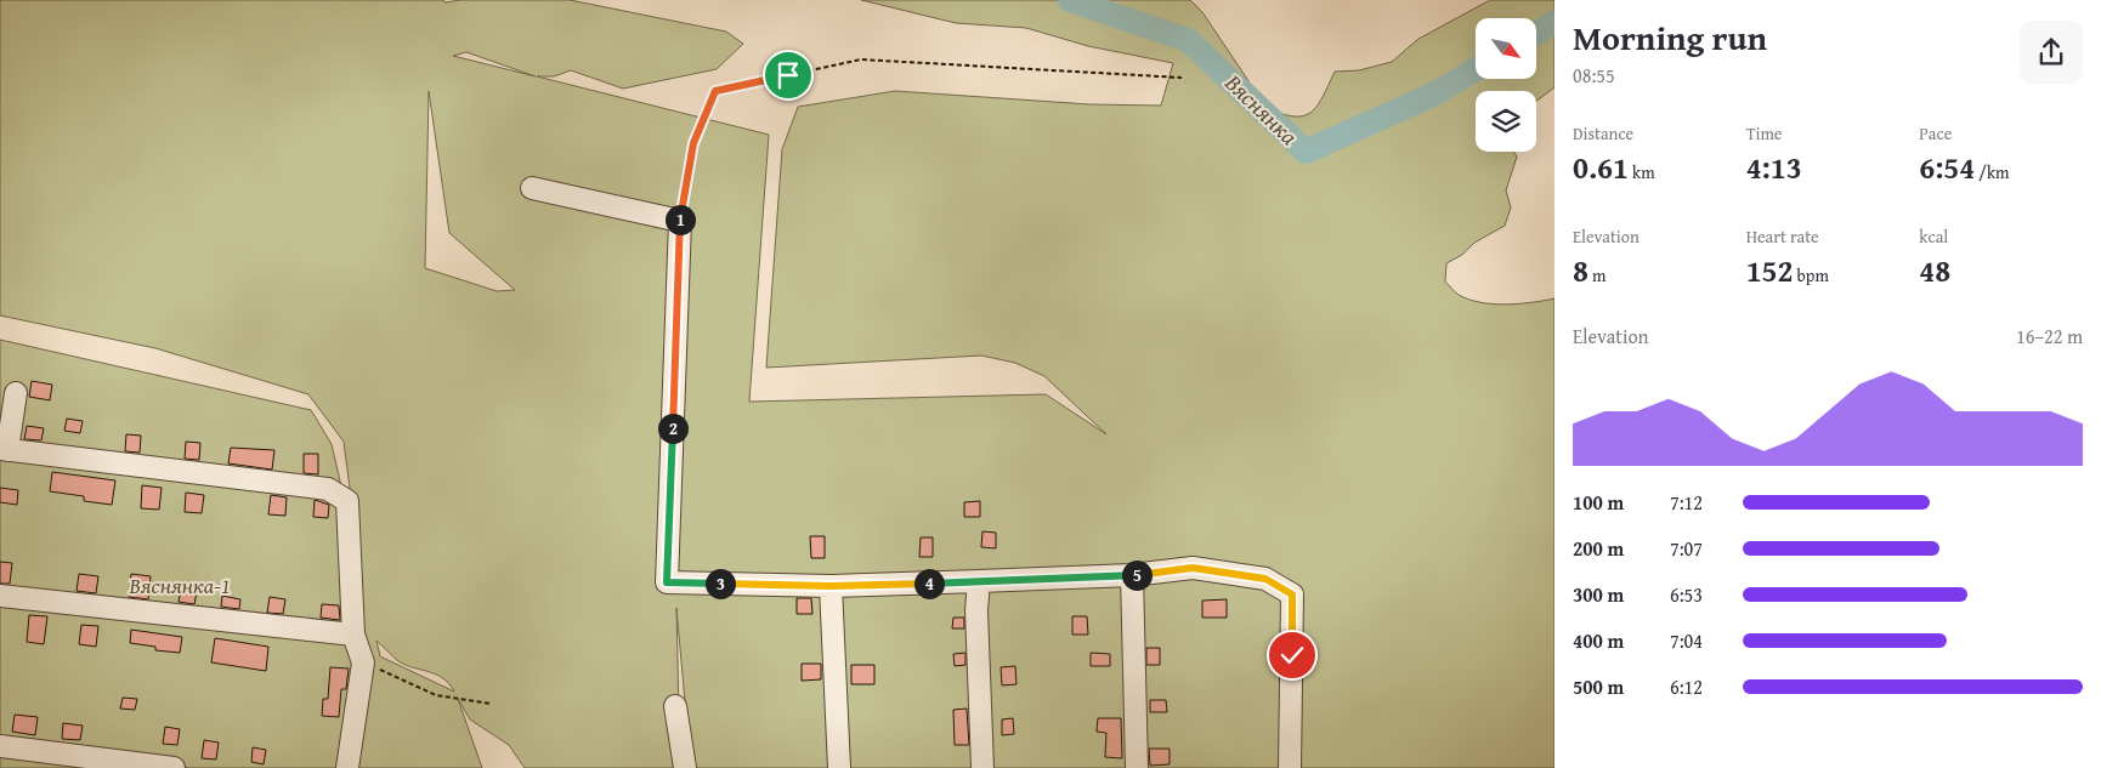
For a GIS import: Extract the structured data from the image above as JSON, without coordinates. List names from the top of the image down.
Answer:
{
  "water": ["Вяснянка"],
  "parks": ["Вяснянка-1"],
  "north": "bottom right",
  "page": {
    "heading": ["Morning run", "08:55"],
    "stats": [
      ["Distance", "0.61 km"],
      ["Time", "4:13"],
      ["Pace", "6:54 /km"],
      ["Elevation", "8 m"],
      ["Heart rate", "152 bpm"],
      ["kcal", "48"]
    ],
    "pins": [
      "1",
      "2",
      "5",
      "3",
      "4"
    ],
    "chart": ["Elevation", "16–22 m"],
    "list": [
      {
        "name": "100 m",
        "note": "7:12"
      },
      {
        "name": "200 m",
        "note": "7:07"
      },
      {
        "name": "300 m",
        "note": "6:53"
      },
      {
        "name": "400 m",
        "note": "7:04"
      },
      {
        "name": "500 m",
        "note": "6:12"
      }
    ]
  }
}
